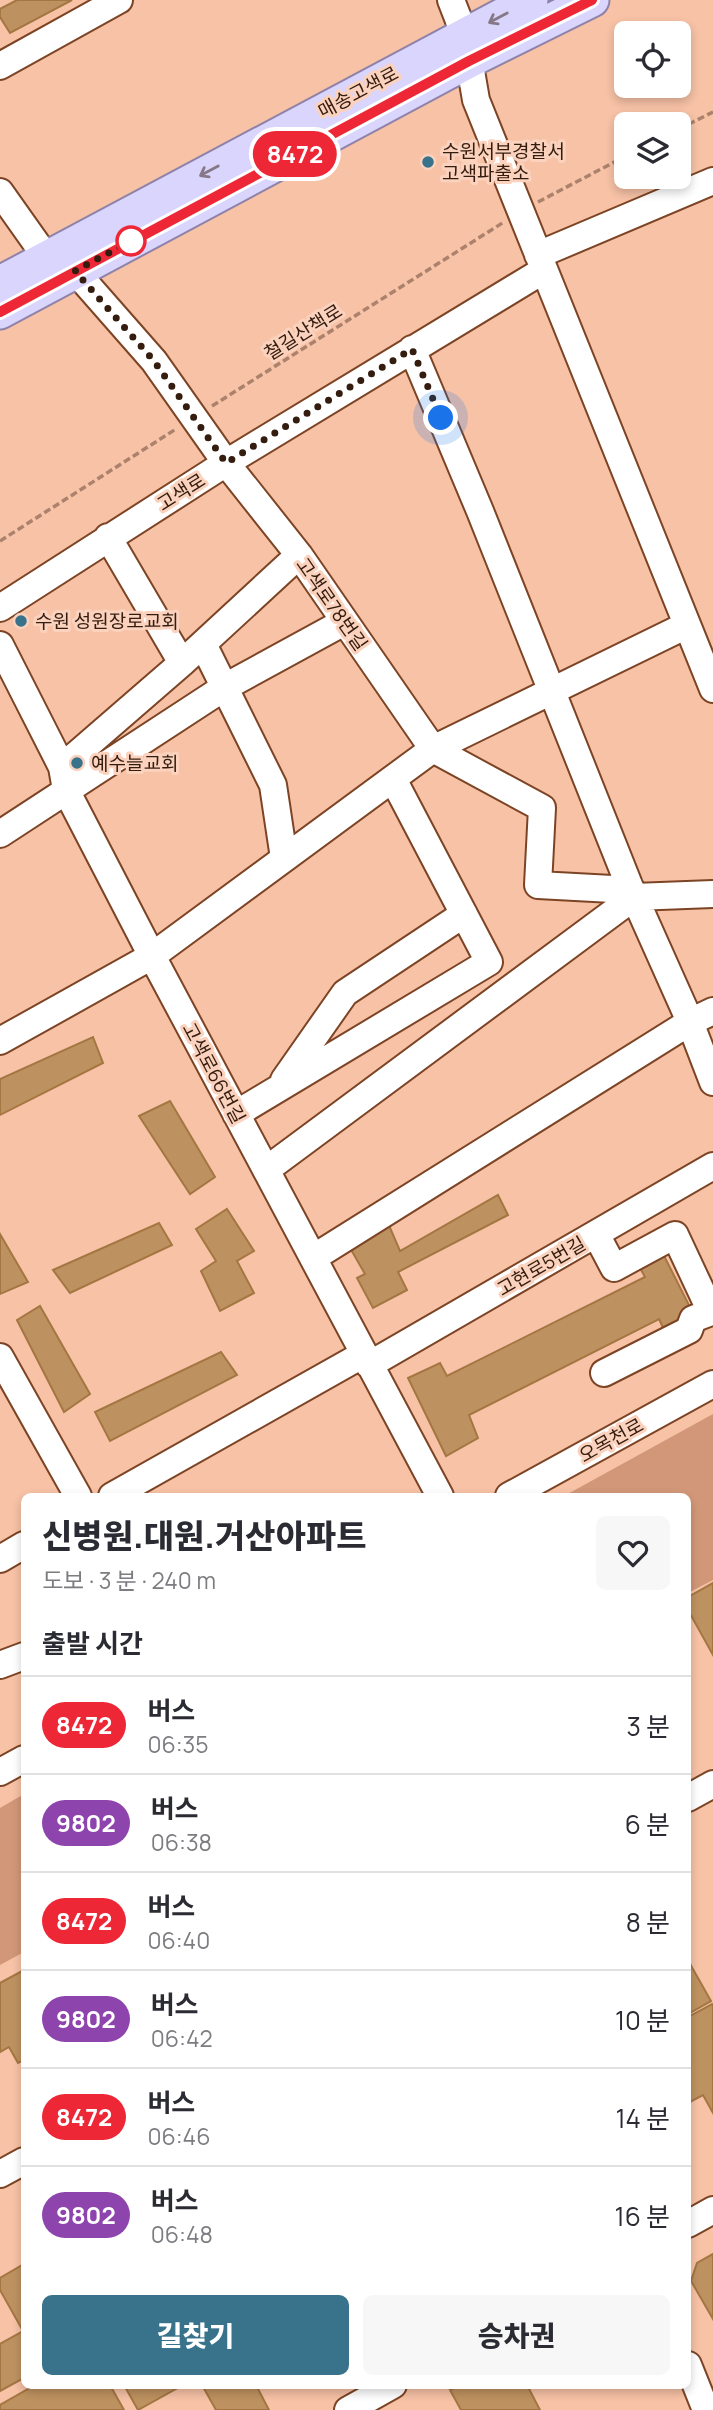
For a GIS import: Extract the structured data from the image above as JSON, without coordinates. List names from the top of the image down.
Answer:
{
  "streets": {
    "main road": ["매송고색로"],
    "street": [
      "고색로",
      "고색로78번길",
      "고색로66번길",
      "고현로5번길",
      "오목천로"
    ],
    "path": ["철길산책로"]
  },
  "crossings": [
    ["매송고색로", "고색로78번길"],
    ["철길산책로", "고색로78번길"],
    ["고색로", "고색로78번길"],
    ["고색로66번길", "고현로5번길"]
  ],
  "places": ["수원서부경찰서 고색파출소", "수원 성원장로교회", "예수늘교회"],
  "lines": ["bus line 8472"],
  "page": {
    "on_map": "8472",
    "heading": [
      ["신병원.대원.거산아파트", "도보 · 3 분 · 240 m"],
      "출발 시간"
    ],
    "list": [
      {
        "mark": "8472",
        "name": "버스",
        "note": "06:35",
        "value": "3 분"
      },
      {
        "mark": "9802",
        "name": "버스",
        "note": "06:38",
        "value": "6 분"
      },
      {
        "mark": "8472",
        "name": "버스",
        "note": "06:40",
        "value": "8 분"
      },
      {
        "mark": "9802",
        "name": "버스",
        "note": "06:42",
        "value": "10 분"
      },
      {
        "mark": "8472",
        "name": "버스",
        "note": "06:46",
        "value": "14 분"
      },
      {
        "mark": "9802",
        "name": "버스",
        "note": "06:48",
        "value": "16 분"
      }
    ],
    "buttons": ["길찾기", "승차권"]
  }
}
